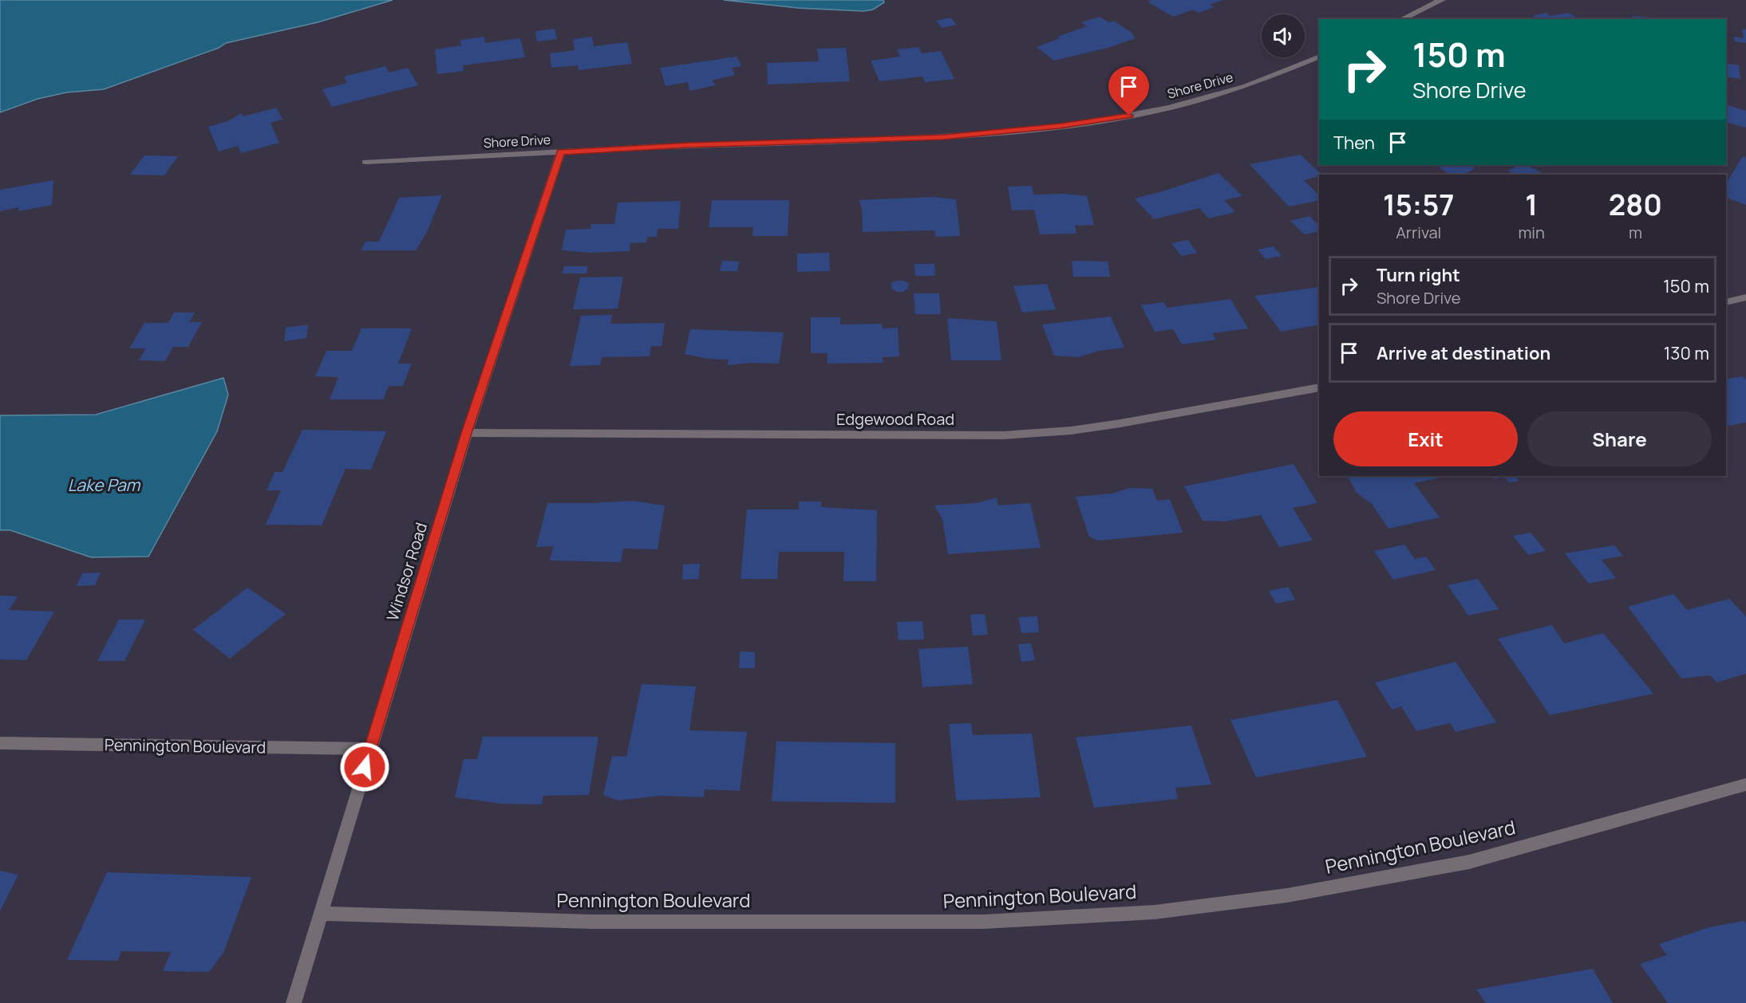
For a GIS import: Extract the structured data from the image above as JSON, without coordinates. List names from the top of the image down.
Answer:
{
  "streets": {
    "street": [
      "Shore Drive",
      "Edgewood Road",
      "Windsor Road",
      "Pennington Boulevard"
    ]
  },
  "crossings": [
    ["Shore Drive", "Windsor Road"],
    ["Edgewood Road", "Windsor Road"],
    ["Windsor Road", "Pennington Boulevard"]
  ],
  "water": ["Lake Pam"],
  "page": {
    "turn": ["150 m", "Shore Drive"],
    "then": "Then",
    "eta": [
      "15:57",
      "Arrival",
      "1",
      "min",
      "280",
      "m"
    ],
    "list": [
      {
        "name": "Turn right",
        "note": "Shore Drive",
        "value": "150 m"
      },
      {
        "name": "Arrive at destination",
        "value": "130 m"
      }
    ],
    "buttons": ["Exit", "Share"]
  }
}
